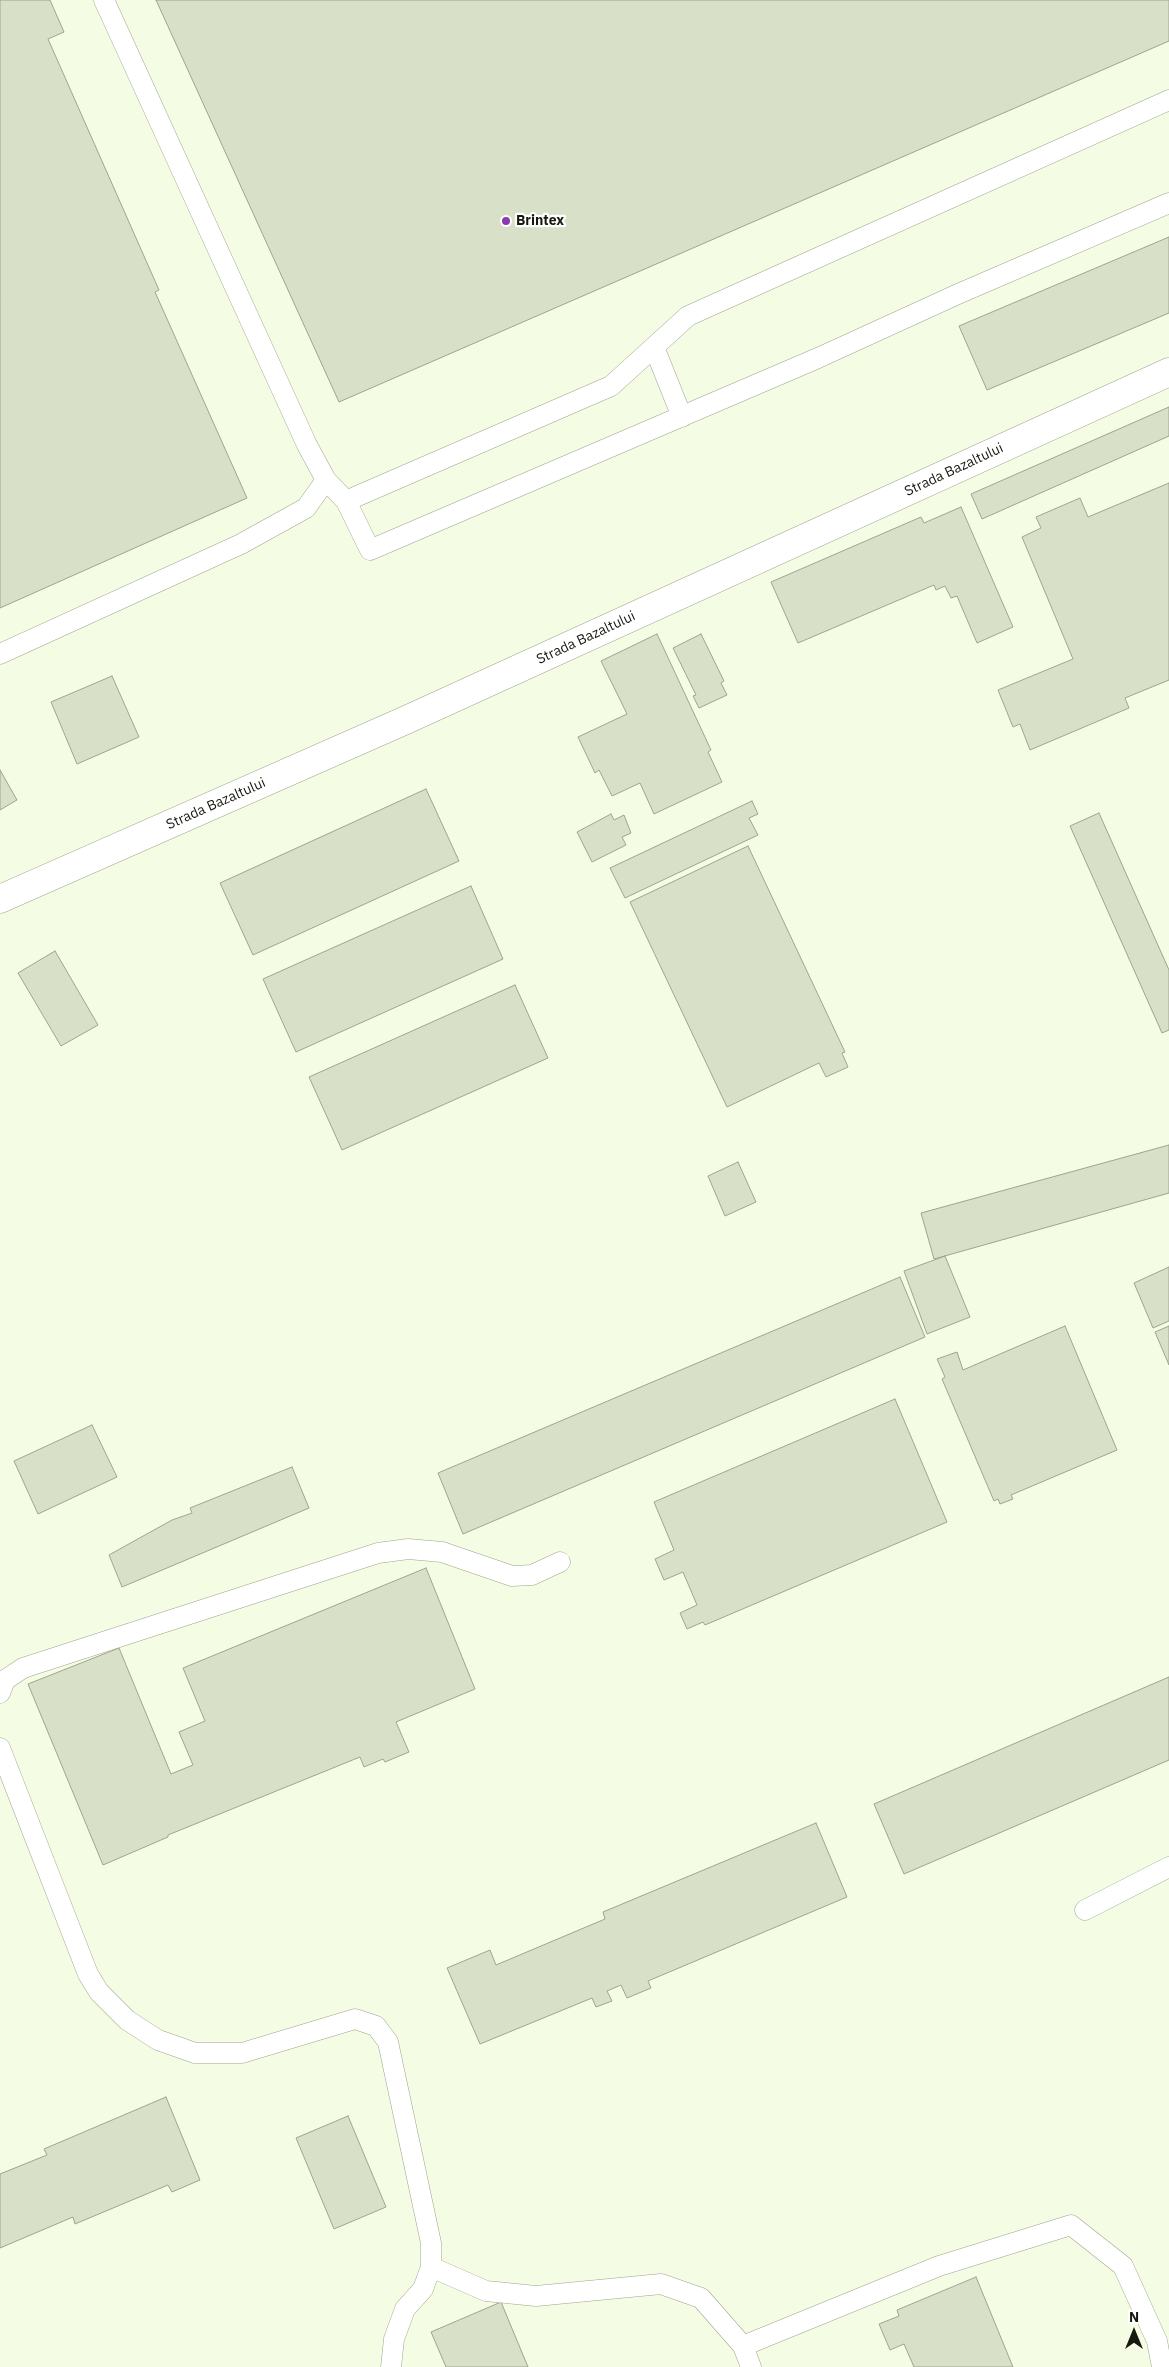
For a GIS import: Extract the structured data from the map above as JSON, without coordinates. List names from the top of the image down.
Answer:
{
  "streets": {
    "street": ["Strada Bazaltului"]
  },
  "places": ["Brintex"],
  "north": "top"
}
